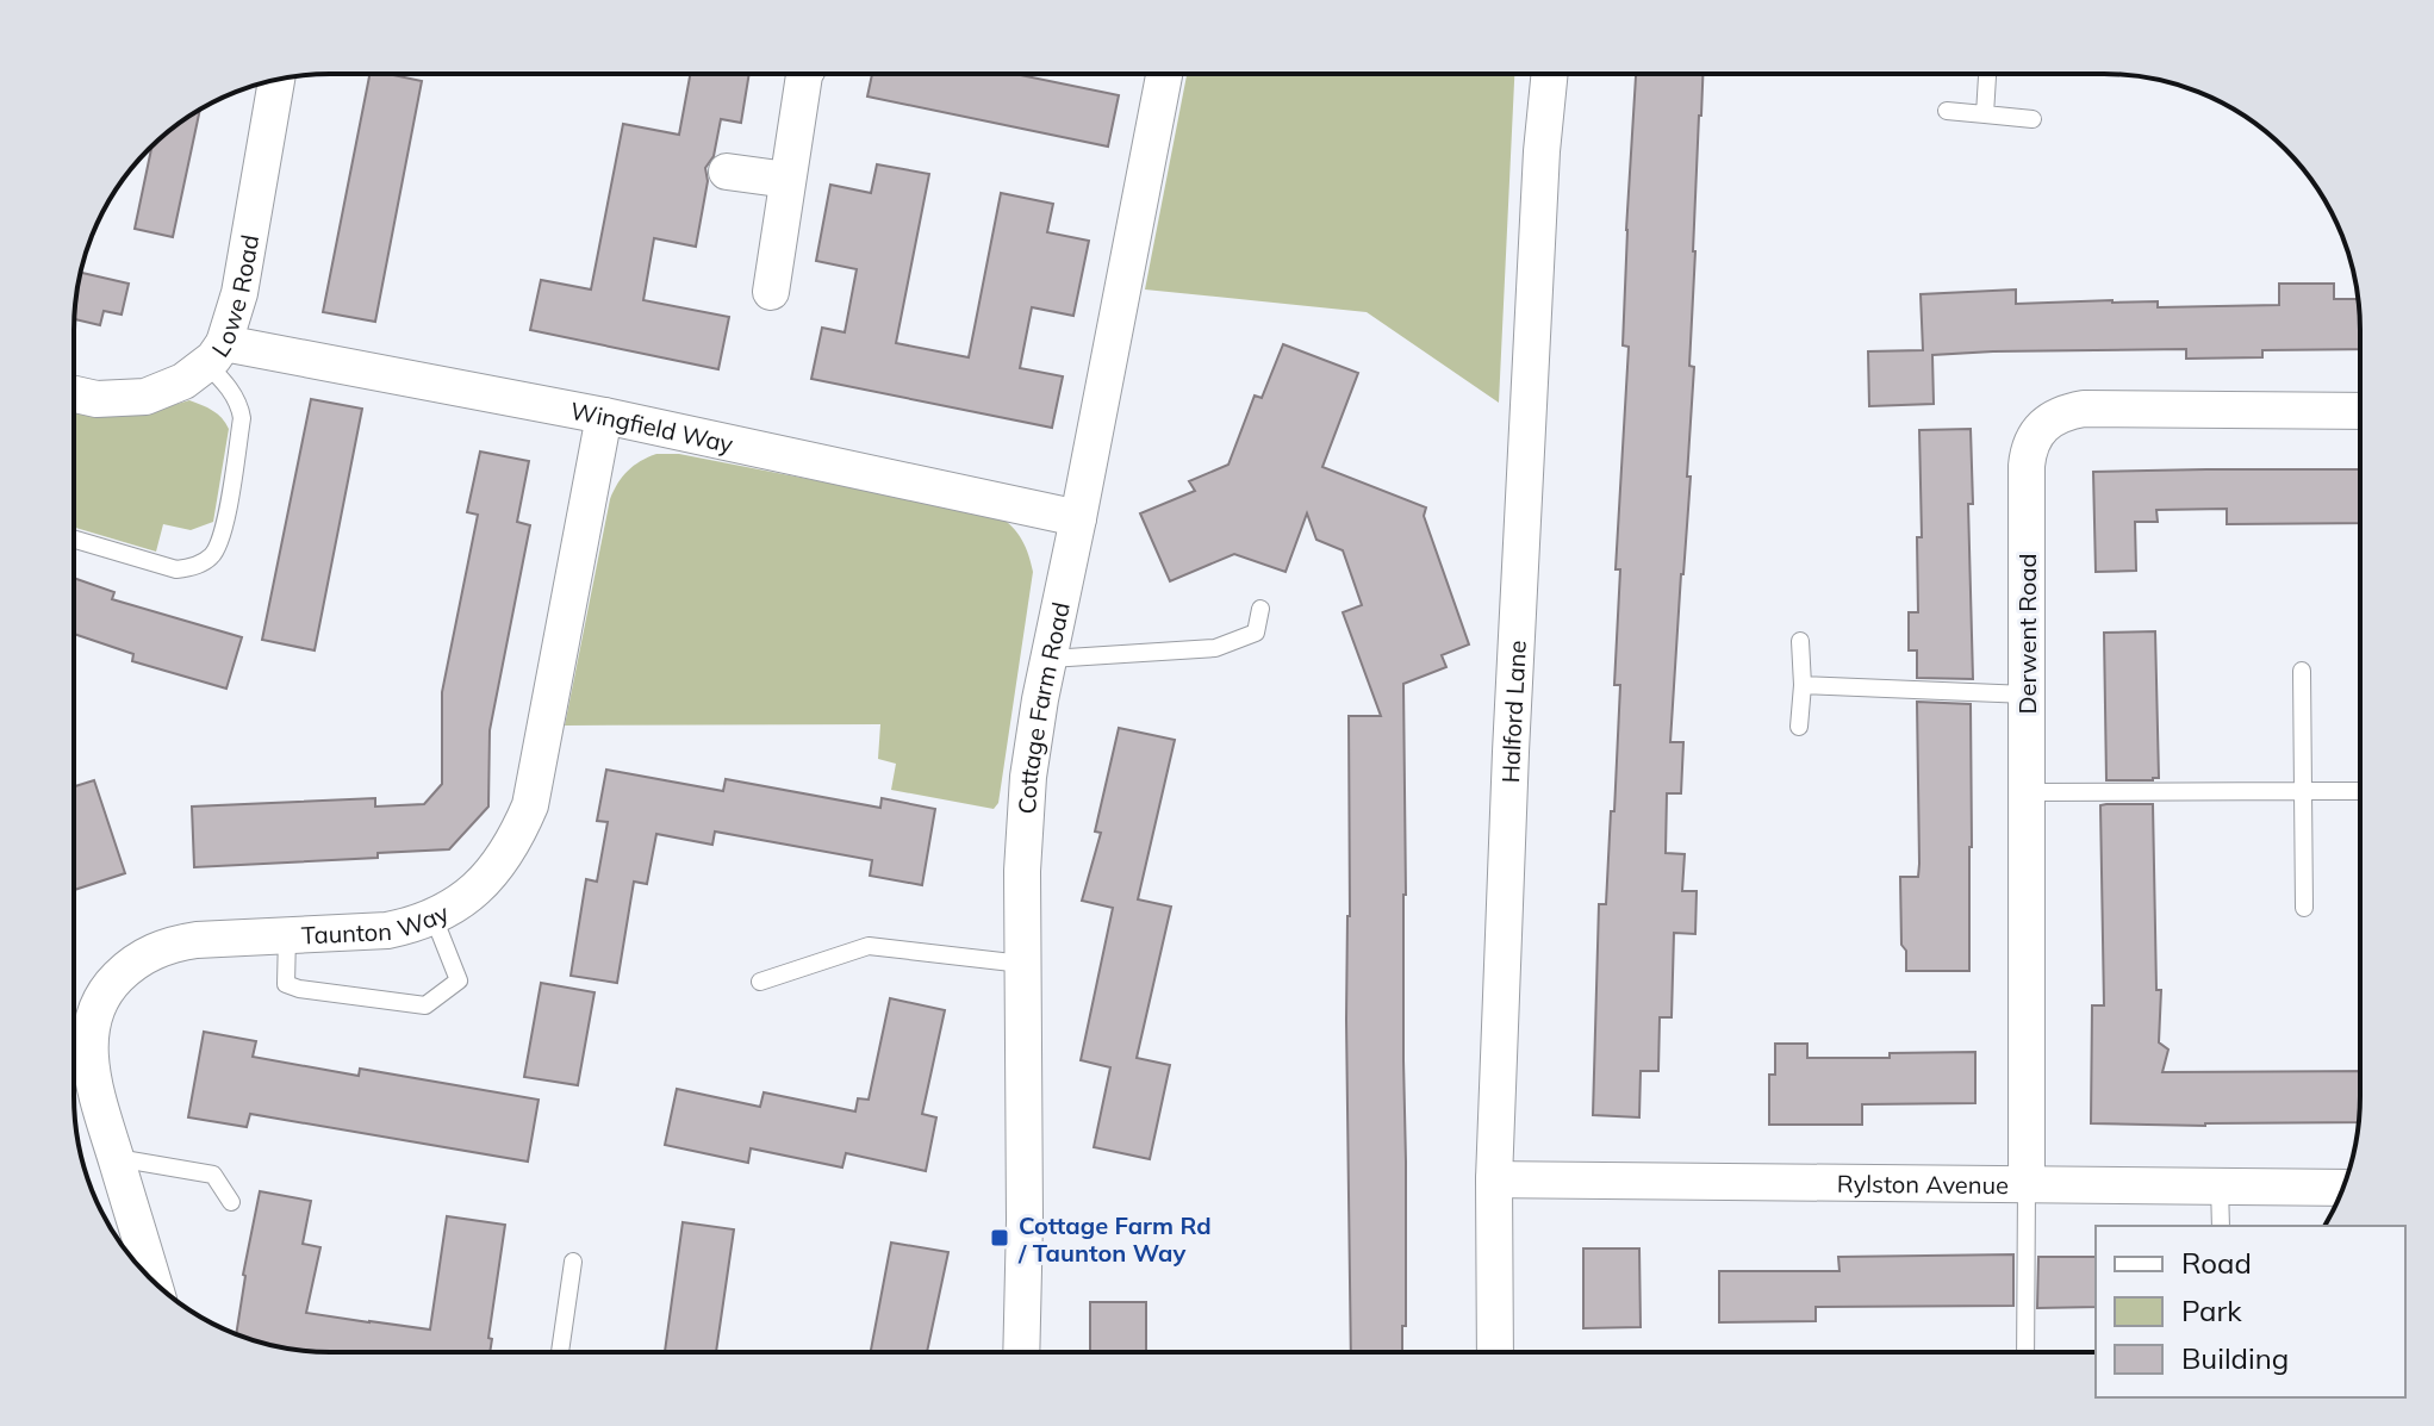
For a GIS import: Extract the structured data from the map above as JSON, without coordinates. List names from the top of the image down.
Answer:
{
  "streets": {
    "street": [
      "Lowe Road",
      "Wingfield Way",
      "Derwent Road",
      "Cottage Farm Road",
      "Halford Lane",
      "Taunton Way",
      "Rylston Avenue"
    ]
  },
  "crossings": [
    ["Lowe Road", "Wingfield Way"],
    ["Wingfield Way", "Cottage Farm Road"],
    ["Wingfield Way", "Taunton Way"],
    ["Derwent Road", "Rylston Avenue"],
    ["Halford Lane", "Rylston Avenue"]
  ],
  "places": {
    "transit": ["Cottage Farm Rd / Taunton Way"]
  },
  "legend": ["Road", "Park", "Building"]
}
